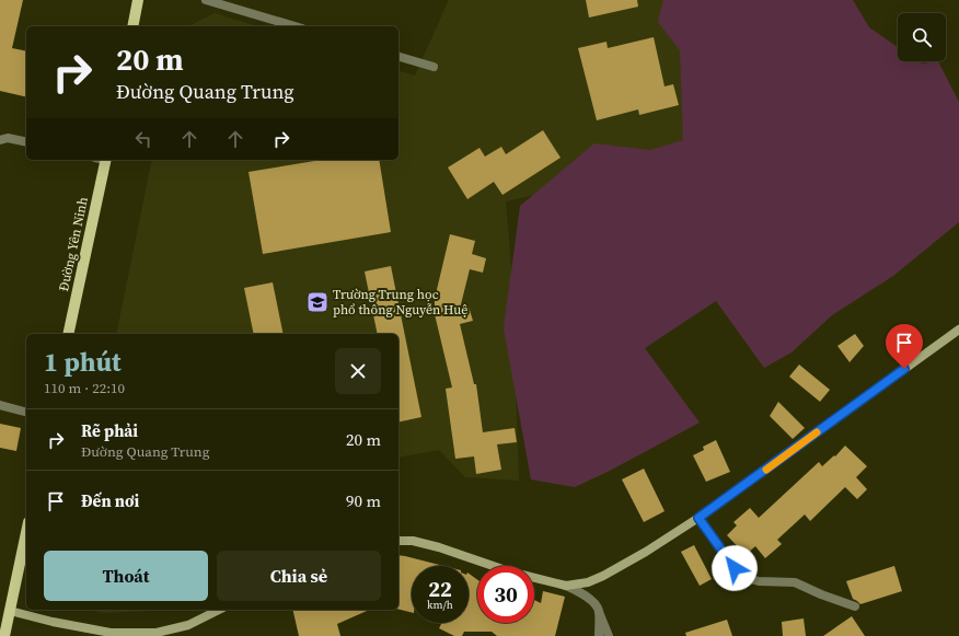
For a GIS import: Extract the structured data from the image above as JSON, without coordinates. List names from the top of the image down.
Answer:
{
  "streets": {
    "main road": ["Đường Yên Ninh"]
  },
  "places": {
    "school or university": ["Trường Trung học phổ thông Nguyễn Huệ"]
  },
  "page": {
    "turn": ["20 m", "Đường Quang Trung"],
    "heading": ["1 phút", "110 m · 22:10"],
    "list": [
      {
        "name": "Rẽ phải",
        "note": "Đường Quang Trung",
        "value": "20 m"
      },
      {
        "name": "Đến nơi",
        "value": "90 m"
      }
    ],
    "buttons": ["Thoát", "Chia sẻ"],
    "speed": "22 km/h",
    "limit": "30"
  }
}
